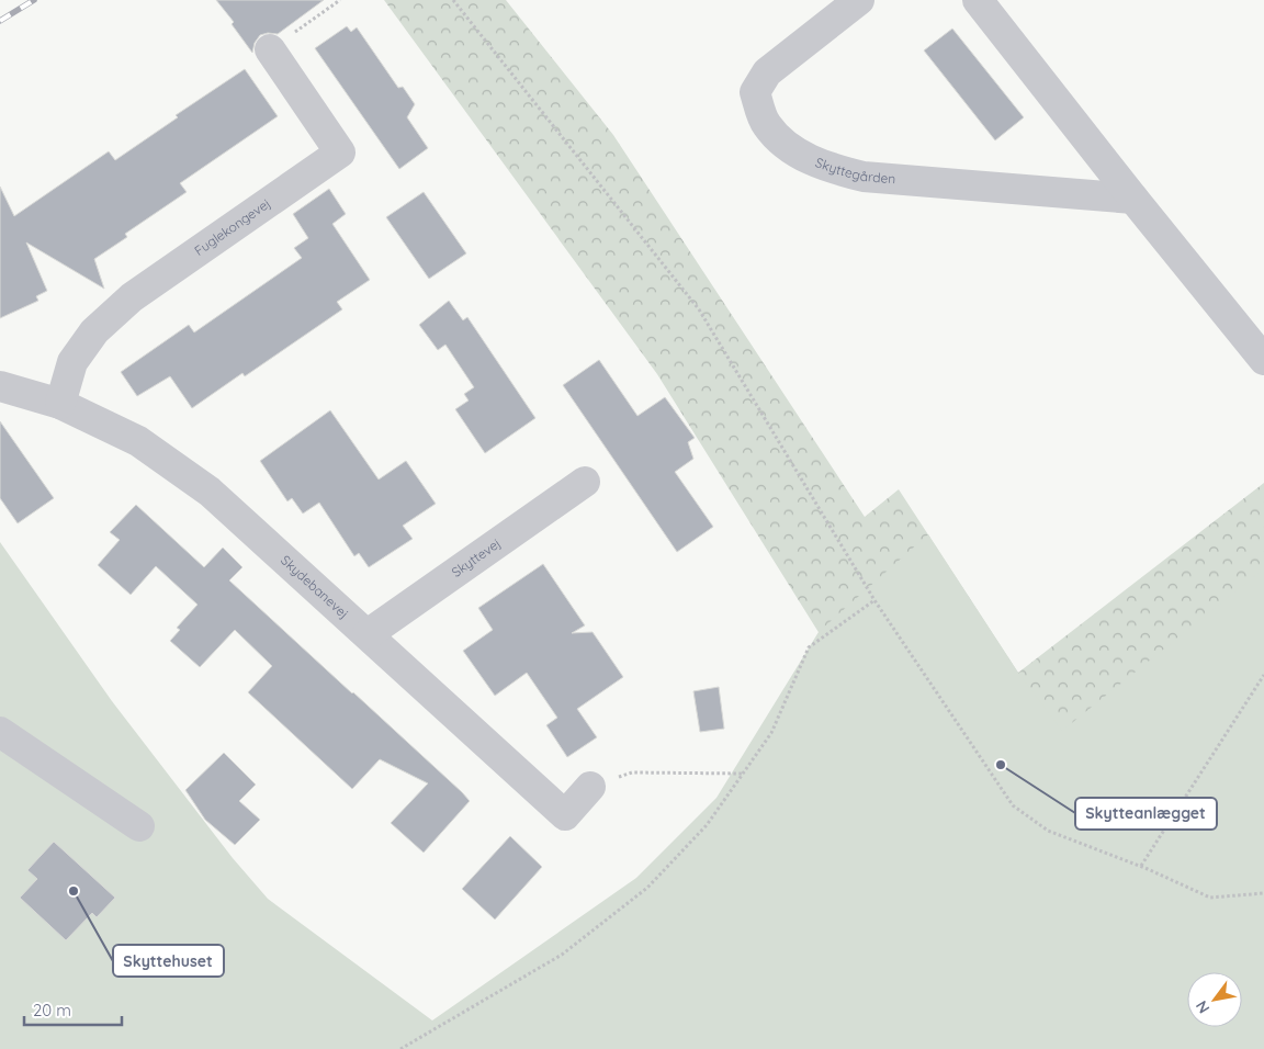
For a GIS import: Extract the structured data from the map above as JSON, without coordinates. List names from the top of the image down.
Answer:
{
  "streets": {
    "street": [
      "Skyttegården",
      "Fuglekongevej",
      "Skyttevej",
      "Skydebanevej"
    ]
  },
  "crossings": [
    ["Fuglekongevej", "Skydebanevej"],
    ["Skyttevej", "Skydebanevej"]
  ],
  "places": ["Skytteanlægget", "Skyttehuset"],
  "scale_bar": "20 m",
  "north": "bottom left"
}
